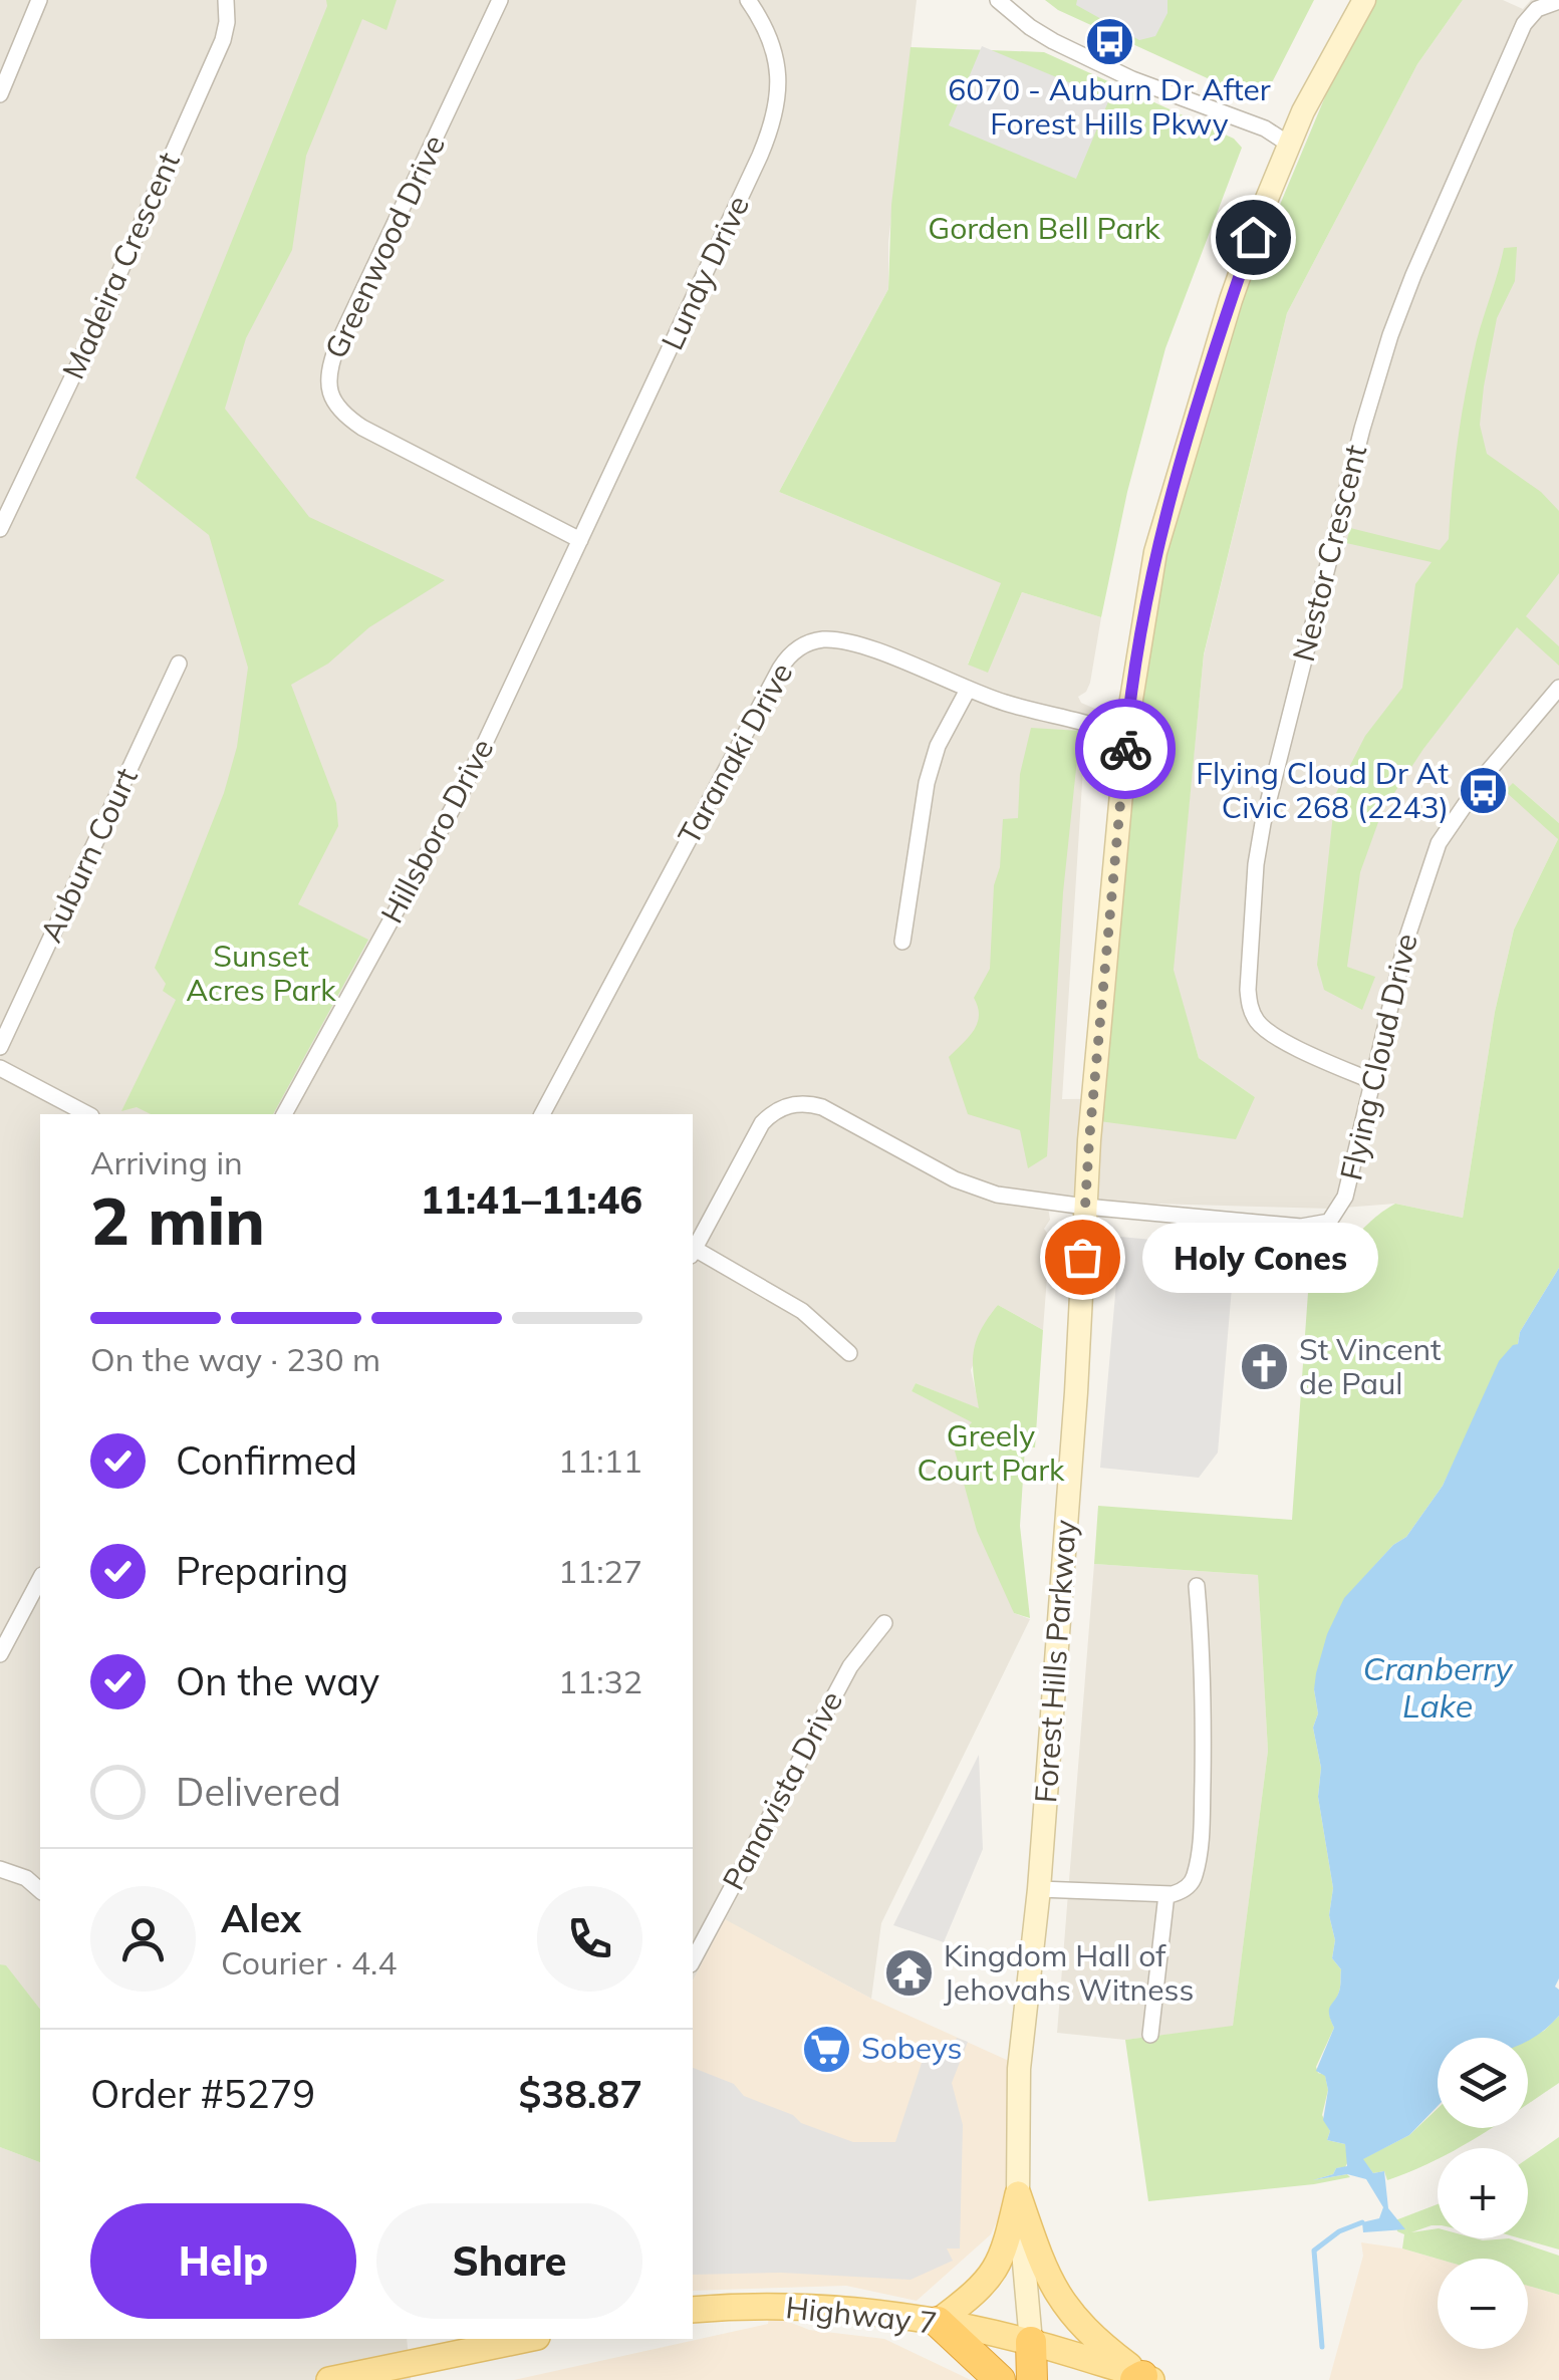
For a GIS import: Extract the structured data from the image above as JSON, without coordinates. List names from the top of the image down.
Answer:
{
  "streets": {
    "main road": ["Forest Hills Parkway", "Highway 7"],
    "street": [
      "Greenwood Drive",
      "Madeira Crescent",
      "Lundy Drive",
      "Nestor Crescent",
      "Taranaki Drive",
      "Hillsboro Drive",
      "Auburn Court",
      "Flying Cloud Drive",
      "Panavista Drive"
    ]
  },
  "crossings": [
    ["Greenwood Drive", "Lundy Drive"],
    ["Greenwood Drive", "Hillsboro Drive"],
    ["Lundy Drive", "Hillsboro Drive"],
    ["Nestor Crescent", "Flying Cloud Drive"],
    ["Taranaki Drive", "Forest Hills Parkway"],
    ["Flying Cloud Drive", "Forest Hills Parkway"],
    ["Forest Hills Parkway", "Highway 7"]
  ],
  "water": ["Cranberry Lake"],
  "parks": ["Gorden Bell Park", "Sunset Acres Park", "Greely Court Park"],
  "places": {
    "bus stop": ["6070 - Auburn Dr After Forest Hills Pkwy", "Flying Cloud Dr At Civic 268 (2243)"],
    "other": ["Holy Cones"],
    "church": ["St Vincent de Paul"],
    "temple": ["Kingdom Hall of Jehovahs Witness"],
    "supermarket": ["Sobeys"]
  },
  "page": {
    "heading": ["2 min", "Arriving in", "11:41–11:46"],
    "panel": [
      "Alex",
      "Courier · 4.4",
      "Order #5279",
      "$38.87"
    ],
    "bubble": "Holy Cones",
    "bar": "On the way · 230 m",
    "list": [
      ["Confirmed", "11:11"],
      ["Preparing", "11:27"],
      ["On the way", "11:32"],
      "Delivered"
    ],
    "map_buttons": ["+", "−"],
    "buttons": ["Help", "Share"]
  }
}
